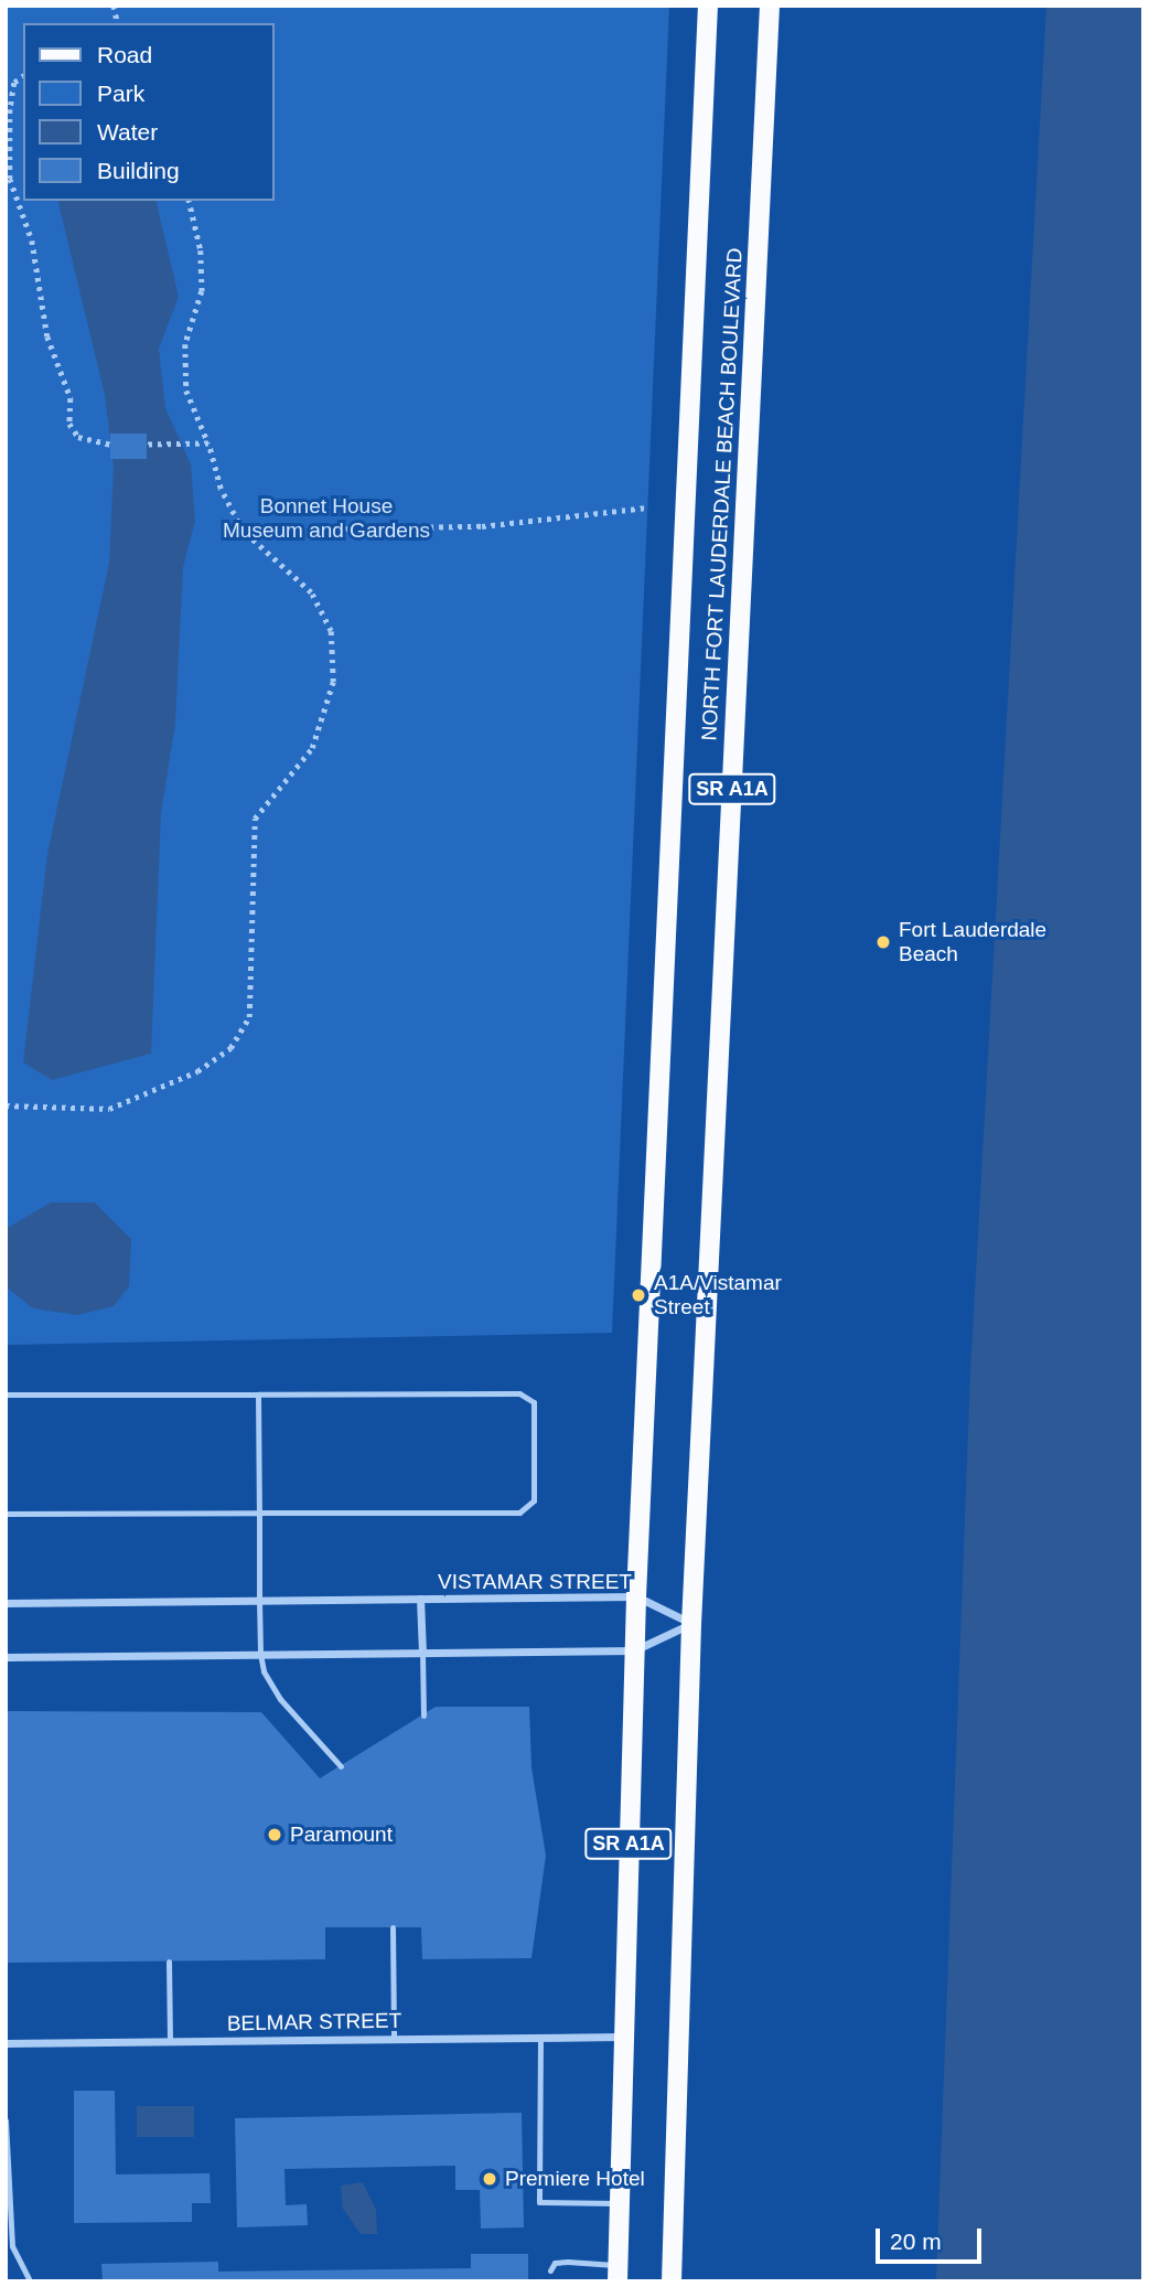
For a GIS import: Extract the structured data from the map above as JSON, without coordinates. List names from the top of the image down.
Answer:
{
  "streets": {
    "main road": ["NORTH FORT LAUDERDALE BEACH BOULEVARD", "SR A1A"],
    "street": ["VISTAMAR STREET", "BELMAR STREET"]
  },
  "crossings": [
    ["NORTH FORT LAUDERDALE BEACH BOULEVARD", "VISTAMAR STREET"],
    ["NORTH FORT LAUDERDALE BEACH BOULEVARD", "BELMAR STREET"]
  ],
  "parks": ["Bonnet House Museum and Gardens"],
  "places": [
    "Fort Lauderdale Beach",
    "A1A/Vistamar Street",
    "Paramount",
    "Premiere Hotel"
  ],
  "legend": [
    "Road",
    "Park",
    "Water",
    "Building"
  ],
  "scale_bar": "20 m"
}
